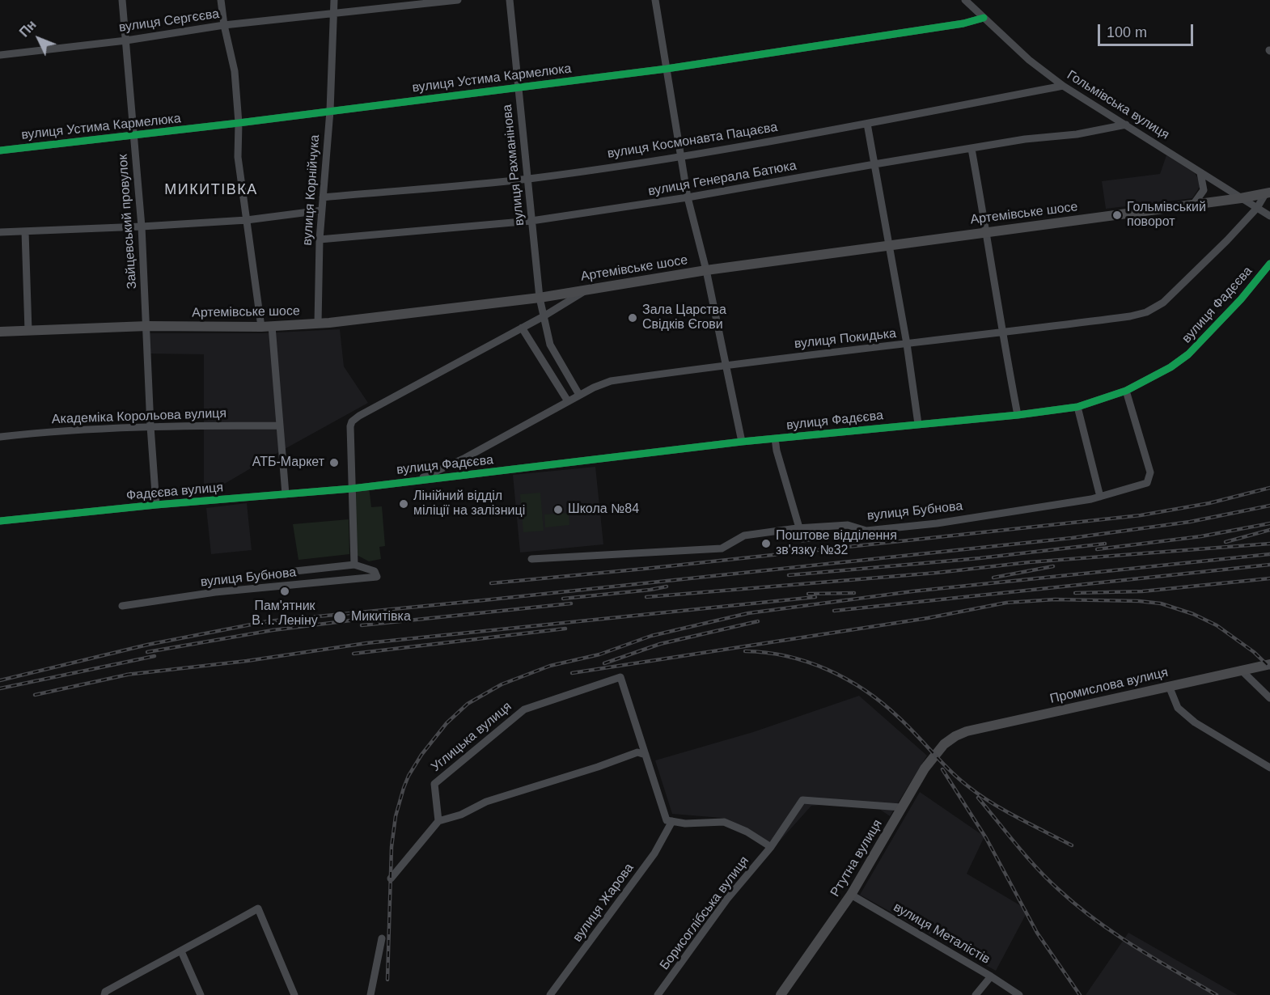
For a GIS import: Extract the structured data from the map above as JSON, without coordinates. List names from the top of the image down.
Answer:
{
  "streets": {
    "main road": ["Артемівське шосе", "Промислова вулиця", "Ртутна вулиця"],
    "street": [
      "вулиця Сергєєва",
      "вулиця Устима Кармелюка",
      "Гольмівська вулиця",
      "вулиця Космонавта Пацаєва",
      "вулиця Рахманінова",
      "вулиця Генерала Батюка",
      "вулиця Корнійчука",
      "Зайцевський провулок",
      "вулиця Фадєєва",
      "вулиця Покидька",
      "Академіка Корольова вулиця",
      "Фадєєва вулиця",
      "вулиця Бубнова",
      "Углицька вулиця",
      "вулиця Жарова",
      "Борисоглібська вулиця",
      "вулиця Металістів"
    ]
  },
  "crossings": [
    ["вулиця Сергєєва", "вулиця Корнійчука"],
    ["вулиця Сергєєва", "Зайцевський провулок"],
    ["вулиця Устима Кармелюка", "Гольмівська вулиця"],
    ["вулиця Устима Кармелюка", "вулиця Рахманінова"],
    ["вулиця Устима Кармелюка", "вулиця Корнійчука"],
    ["вулиця Устима Кармелюка", "Зайцевський провулок"],
    ["Гольмівська вулиця", "вулиця Космонавта Пацаєва"],
    ["Гольмівська вулиця", "вулиця Генерала Батюка"],
    ["Гольмівська вулиця", "Артемівське шосе"],
    ["Гольмівська вулиця", "вулиця Покидька"],
    ["вулиця Космонавта Пацаєва", "вулиця Рахманінова"],
    ["вулиця Космонавта Пацаєва", "вулиця Корнійчука"],
    ["вулиця Рахманінова", "вулиця Генерала Батюка"],
    ["вулиця Рахманінова", "Артемівське шосе"],
    ["вулиця Рахманінова", "вулиця Покидька"],
    ["вулиця Генерала Батюка", "вулиця Корнійчука"],
    ["вулиця Корнійчука", "Артемівське шосе"],
    ["Артемівське шосе", "Зайцевський провулок"],
    ["Артемівське шосе", "вулиця Покидька"],
    ["Зайцевський провулок", "Академіка Корольова вулиця"],
    ["Зайцевський провулок", "Фадєєва вулиця"],
    ["вулиця Фадєєва", "вулиця Покидька"],
    ["вулиця Фадєєва", "Фадєєва вулиця"],
    ["вулиця Фадєєва", "вулиця Бубнова"],
    ["Промислова вулиця", "Ртутна вулиця"],
    ["Углицька вулиця", "вулиця Жарова"],
    ["Ртутна вулиця", "Борисоглібська вулиця"],
    ["Ртутна вулиця", "вулиця Металістів"]
  ],
  "districts": ["МИКИТІВКА"],
  "places": [
    "Гольмівський поворот",
    "Зала Царства Свідків Єгови",
    "АТБ-Маркет",
    "Лінійний відділ міліції на залізниці",
    "Школа №84",
    "Поштове відділення зв'язку №32",
    "Пам'ятник В. І. Леніну",
    "Микитівка"
  ],
  "scale_bar": "100 m",
  "north": "top left"
}
